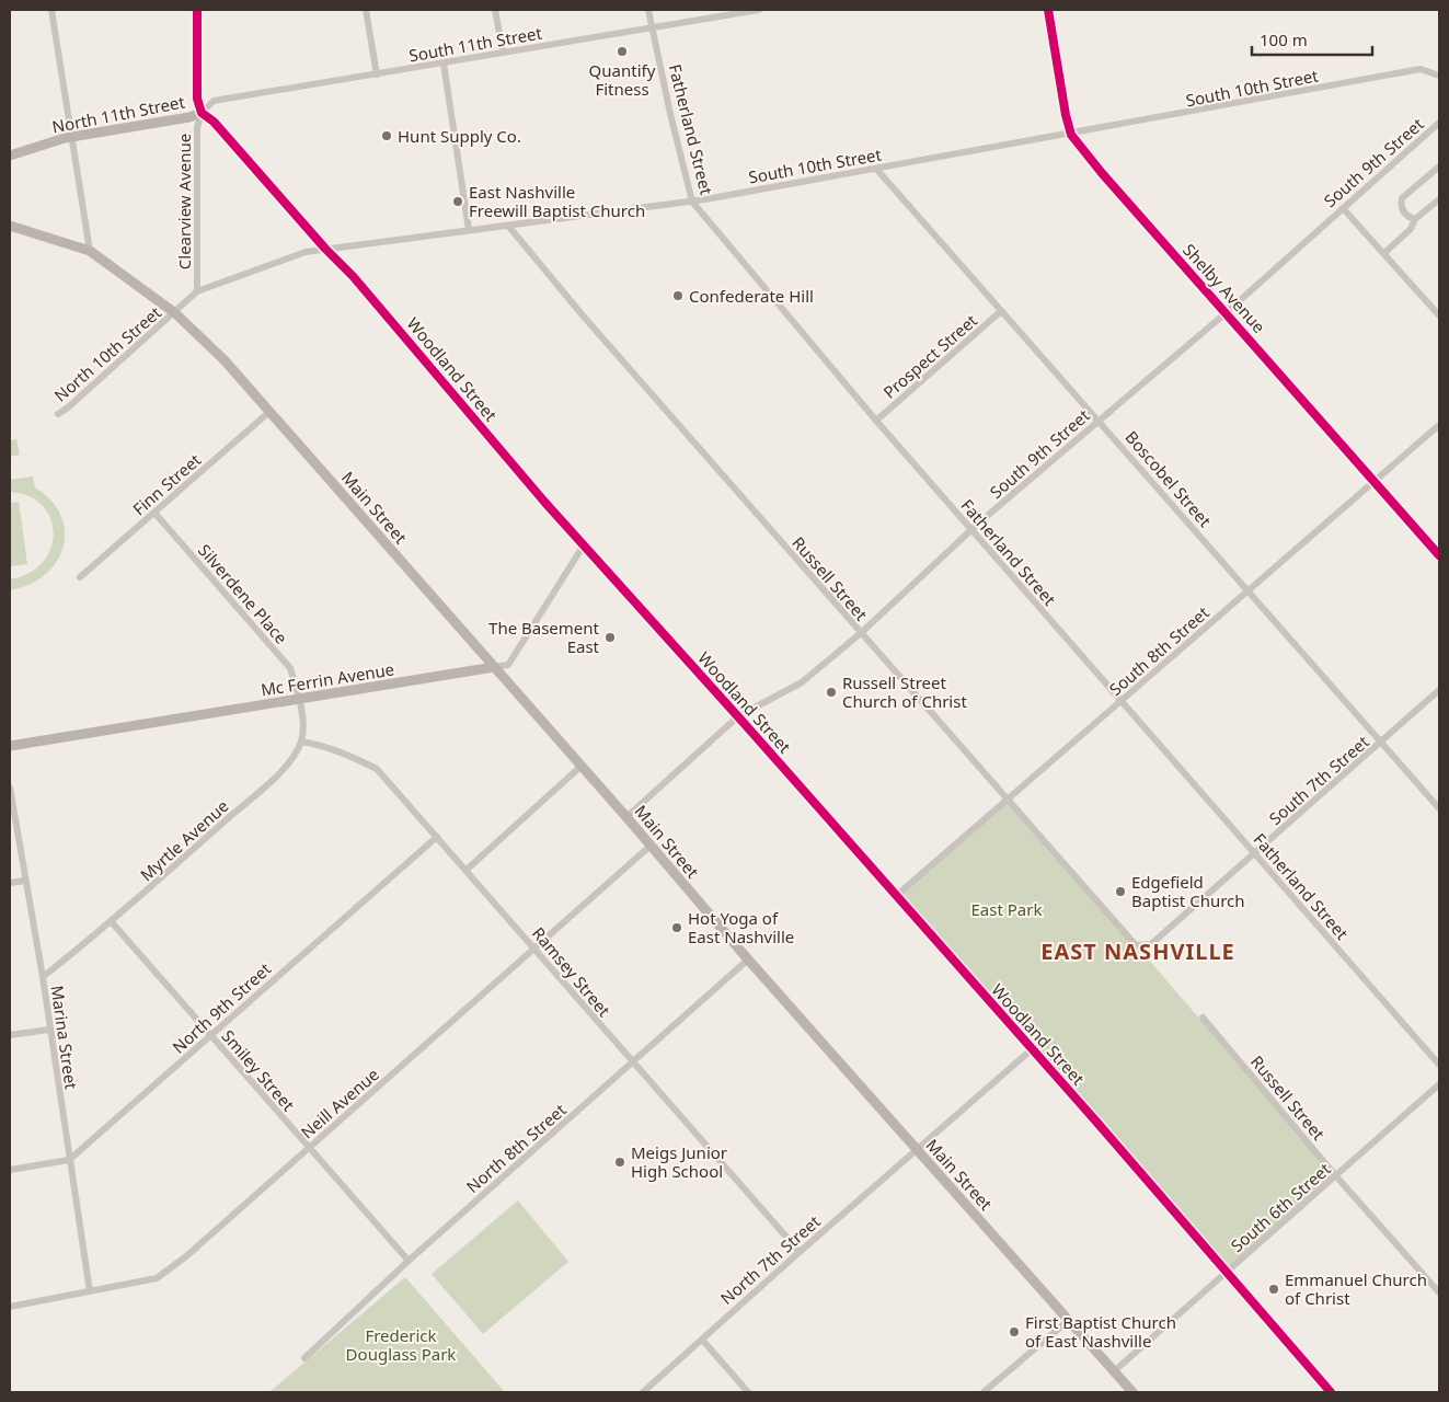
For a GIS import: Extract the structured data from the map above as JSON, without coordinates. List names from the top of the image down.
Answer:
{
  "streets": {
    "street": [
      "South 11th Street",
      "South 10th Street",
      "North 11th Street",
      "Fatherland Street",
      "South 9th Street",
      "Clearview Avenue",
      "Shelby Avenue",
      "North 10th Street",
      "Prospect Street",
      "Woodland Street",
      "Boscobel Street",
      "Finn Street",
      "Main Street",
      "Russell Street",
      "Silverdene Place",
      "South 8th Street",
      "Mc Ferrin Avenue",
      "South 7th Street",
      "Myrtle Avenue",
      "Ramsey Street",
      "North 9th Street",
      "Marina Street",
      "Smiley Street",
      "Neill Avenue",
      "North 8th Street",
      "South 6th Street",
      "North 7th Street"
    ]
  },
  "crossings": [
    ["South 11th Street", "North 11th Street"],
    ["South 11th Street", "Fatherland Street"],
    ["South 11th Street", "Clearview Avenue"],
    ["South 11th Street", "Woodland Street"],
    ["South 10th Street", "Fatherland Street"],
    ["South 10th Street", "Clearview Avenue"],
    ["South 10th Street", "Shelby Avenue"],
    ["South 10th Street", "North 10th Street"],
    ["South 10th Street", "Woodland Street"],
    ["South 10th Street", "Boscobel Street"],
    ["South 10th Street", "Russell Street"],
    ["North 11th Street", "Clearview Avenue"],
    ["North 11th Street", "Woodland Street"],
    ["Fatherland Street", "South 9th Street"],
    ["Fatherland Street", "Prospect Street"],
    ["Fatherland Street", "South 8th Street"],
    ["Fatherland Street", "South 7th Street"],
    ["South 9th Street", "Shelby Avenue"],
    ["South 9th Street", "Woodland Street"],
    ["South 9th Street", "Boscobel Street"],
    ["South 9th Street", "Main Street"],
    ["South 9th Street", "Russell Street"],
    ["Clearview Avenue", "North 10th Street"],
    ["Clearview Avenue", "Woodland Street"],
    ["Shelby Avenue", "South 8th Street"],
    ["North 10th Street", "Main Street"],
    ["Prospect Street", "Boscobel Street"],
    ["Woodland Street", "South 8th Street"],
    ["Woodland Street", "Mc Ferrin Avenue"],
    ["Woodland Street", "South 6th Street"],
    ["Boscobel Street", "South 8th Street"],
    ["Boscobel Street", "South 7th Street"],
    ["Finn Street", "Main Street"],
    ["Finn Street", "Silverdene Place"],
    ["Main Street", "Mc Ferrin Avenue"],
    ["Main Street", "Neill Avenue"],
    ["Main Street", "North 8th Street"],
    ["Main Street", "South 6th Street"],
    ["Main Street", "North 7th Street"],
    ["Russell Street", "South 8th Street"],
    ["Russell Street", "South 7th Street"],
    ["Russell Street", "South 6th Street"],
    ["Silverdene Place", "Mc Ferrin Avenue"],
    ["Myrtle Avenue", "Ramsey Street"],
    ["Myrtle Avenue", "Marina Street"],
    ["Myrtle Avenue", "Smiley Street"],
    ["Ramsey Street", "North 9th Street"],
    ["Ramsey Street", "Neill Avenue"],
    ["Ramsey Street", "North 8th Street"],
    ["Ramsey Street", "North 7th Street"],
    ["North 9th Street", "Marina Street"],
    ["North 9th Street", "Smiley Street"],
    ["Marina Street", "Neill Avenue"],
    ["Smiley Street", "Neill Avenue"],
    ["Smiley Street", "North 8th Street"]
  ],
  "districts": ["EAST NASHVILLE"],
  "parks": ["East Park", "Frederick Douglass Park"],
  "places": [
    "Quantify Fitness",
    "Hunt Supply Co.",
    "East Nashville Freewill Baptist Church",
    "Confederate Hill",
    "The Basement East",
    "Russell Street Church of Christ",
    "Edgefield Baptist Church",
    "Hot Yoga of East Nashville",
    "Meigs Junior High School",
    "Emmanuel Church of Christ",
    "First Baptist Church of East Nashville"
  ],
  "scale_bar": "100 m"
}
